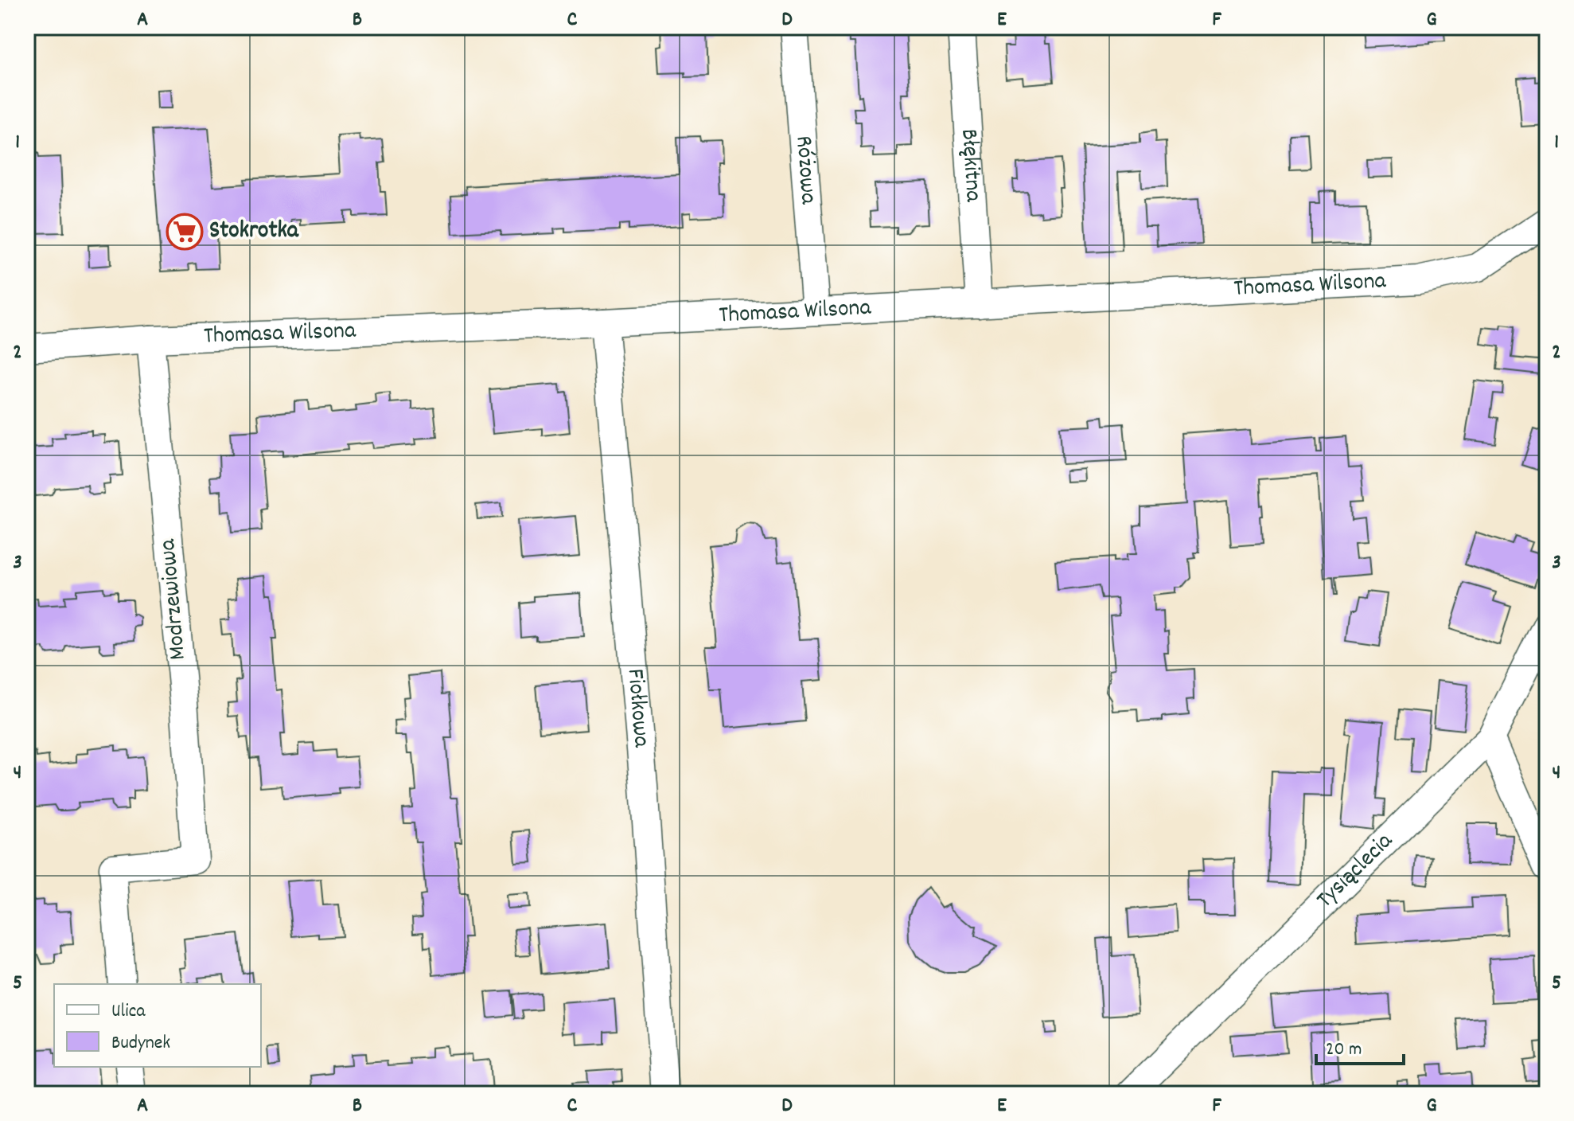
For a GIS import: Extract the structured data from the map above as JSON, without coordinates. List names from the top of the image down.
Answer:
{
  "streets": {
    "street": [
      "Błękitna",
      "Różowa",
      "Thomasa Wilsona",
      "Modrzewiowa",
      "Fiołkowa",
      "Tysiąclecia"
    ]
  },
  "crossings": [
    ["Błękitna", "Thomasa Wilsona"],
    ["Różowa", "Thomasa Wilsona"],
    ["Thomasa Wilsona", "Modrzewiowa"],
    ["Thomasa Wilsona", "Fiołkowa"]
  ],
  "places": {
    "supermarket": ["Stokrotka"]
  },
  "legend": ["Ulica", "Budynek"],
  "scale_bar": "20 m",
  "grid": {
    "columns": [
      "A",
      "B",
      "C",
      "D",
      "E",
      "F",
      "G"
    ],
    "rows": [
      "1",
      "2",
      "3",
      "4",
      "5"
    ]
  }
}
